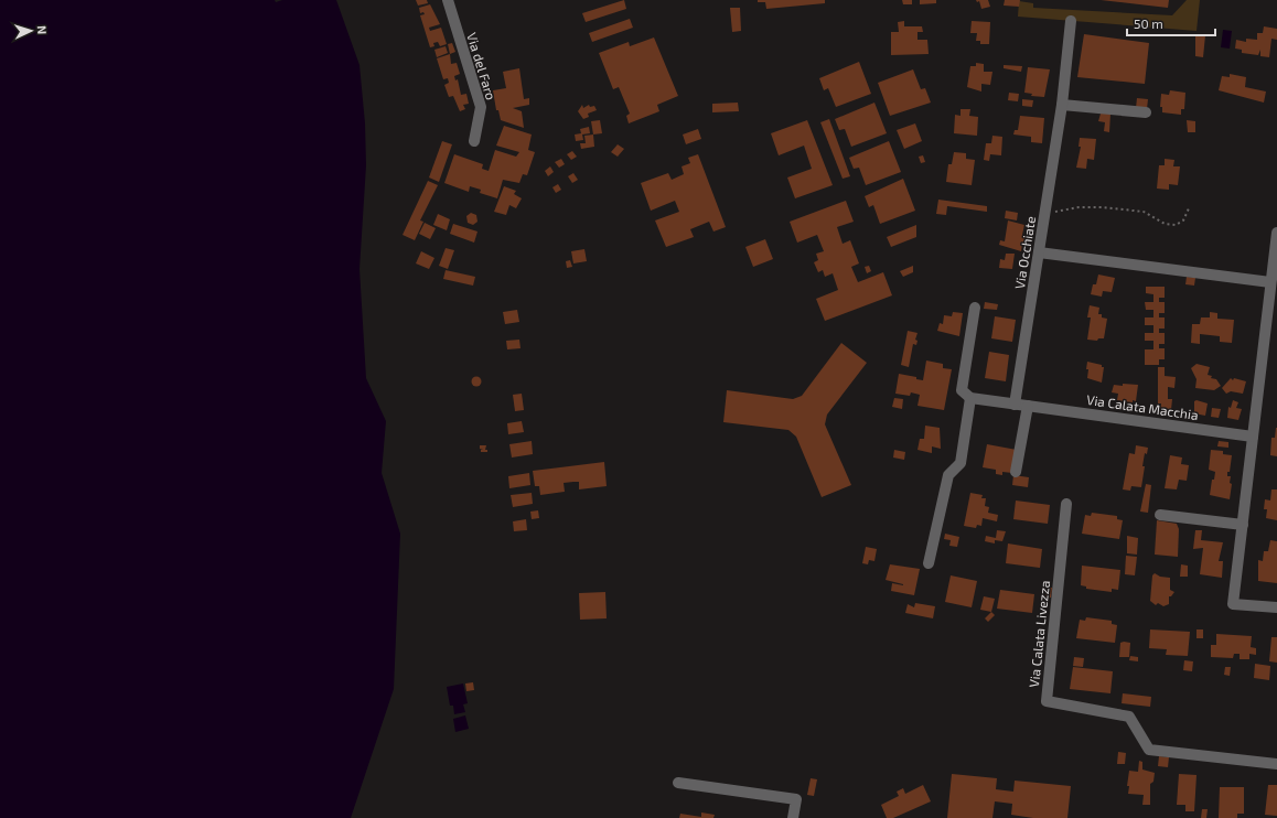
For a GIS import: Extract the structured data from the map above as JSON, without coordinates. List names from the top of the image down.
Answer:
{
  "streets": {
    "street": [
      "Via del Faro",
      "Via Occhiate",
      "Via Calata Macchia",
      "Via Calata Livezza"
    ]
  },
  "crossings": [
    ["Via Occhiate", "Via Calata Macchia"]
  ],
  "scale_bar": "50 m",
  "north": "right"
}
